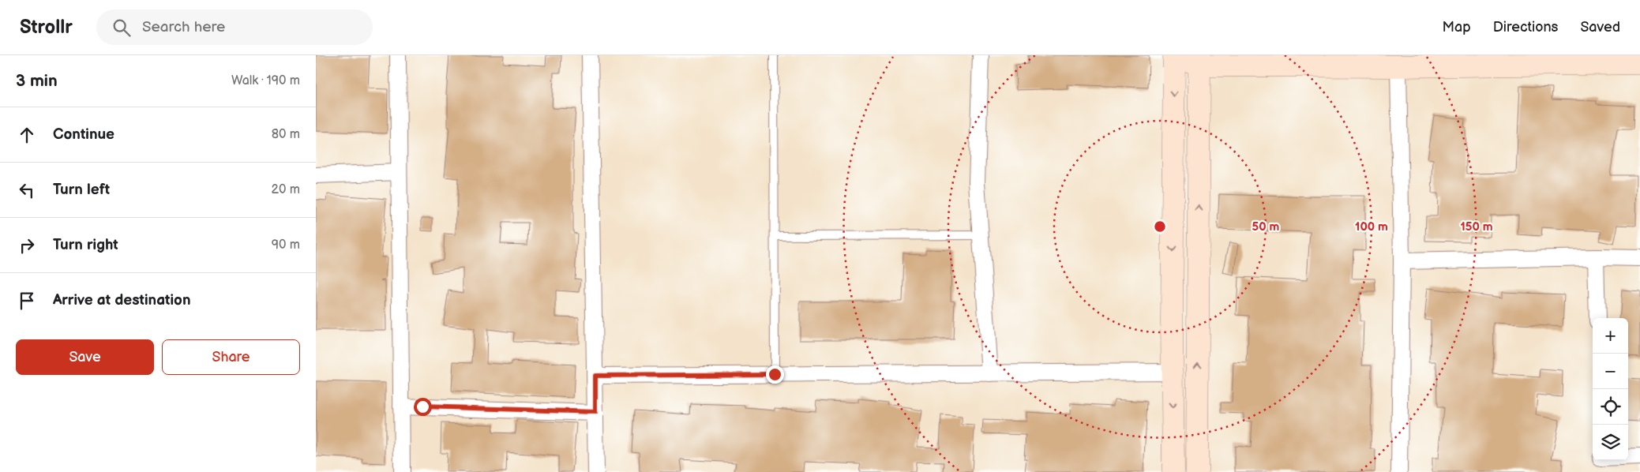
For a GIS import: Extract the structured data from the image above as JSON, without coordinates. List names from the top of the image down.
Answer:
{
  "page": {
    "header": "Strollr",
    "search": "Search here",
    "nav": ["Map", "Directions", "Saved"],
    "heading": ["3 min", "Walk · 190 m"],
    "list": [
      ["Continue", "80 m"],
      ["Turn left", "20 m"],
      ["Turn right", "90 m"],
      "Arrive at destination"
    ],
    "map_buttons": ["+", "−"],
    "buttons": ["Save", "Share"]
  },
  "rings": ["50 m", "100 m", "150 m"]
}
